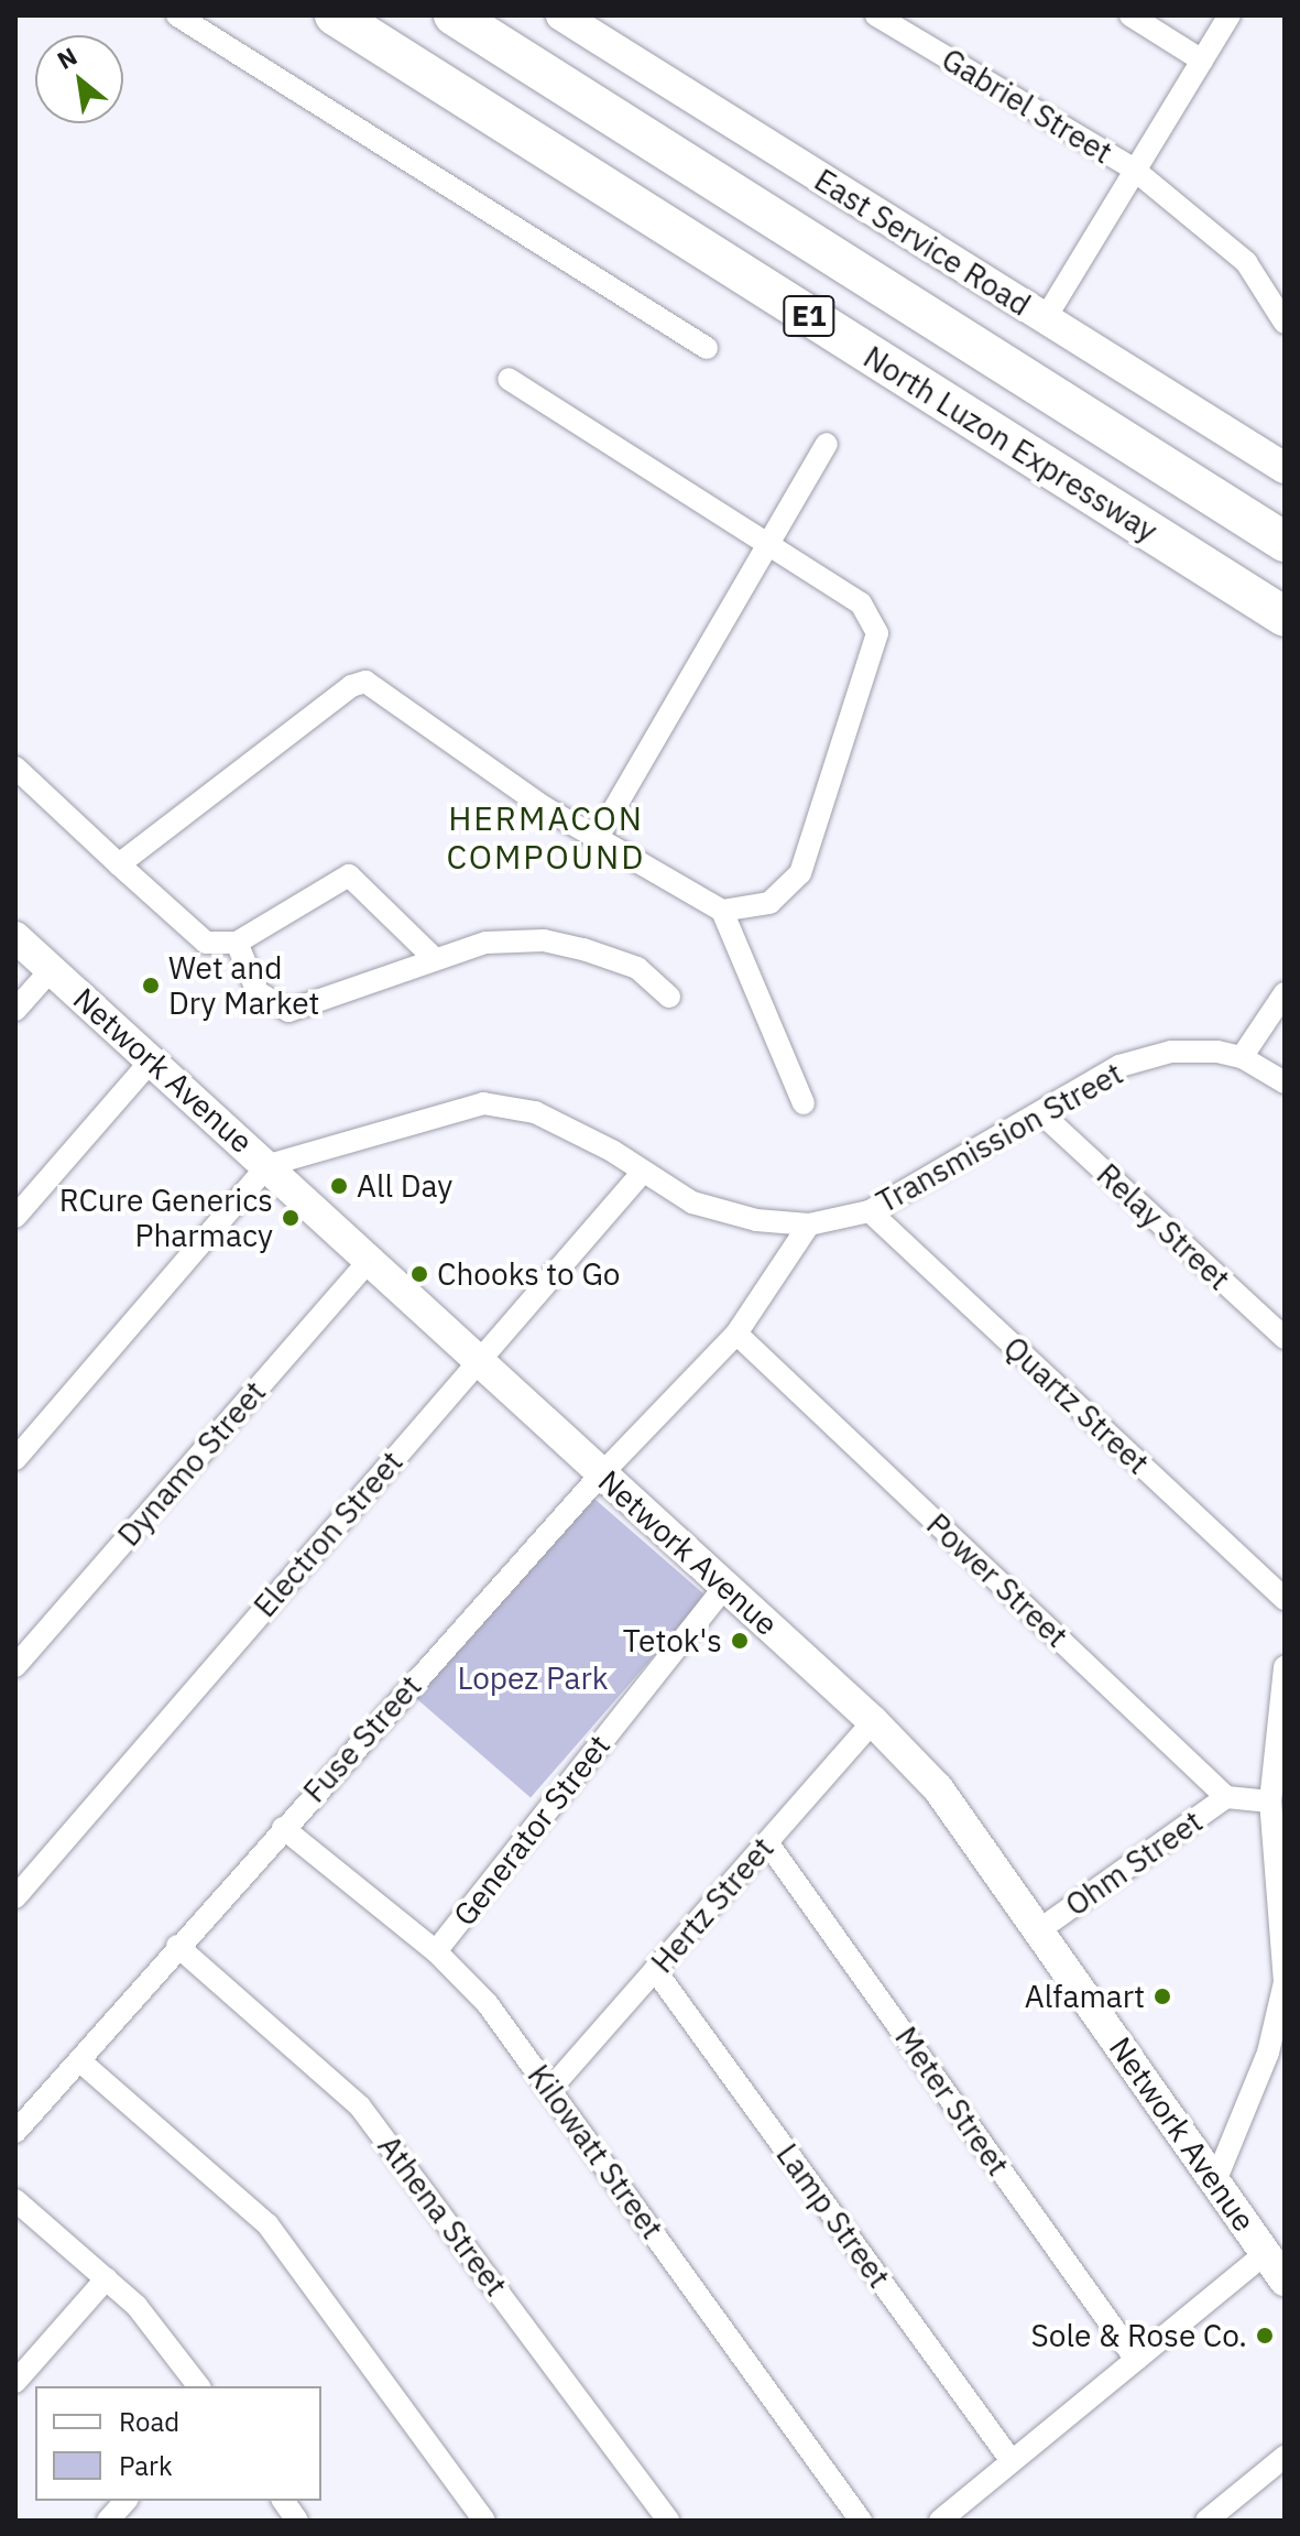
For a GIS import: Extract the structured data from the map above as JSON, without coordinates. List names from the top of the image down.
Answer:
{
  "streets": {
    "highway": ["E1", "North Luzon Expressway"],
    "street": [
      "Gabriel Street",
      "East Service Road",
      "Network Avenue",
      "Transmission Street",
      "Relay Street",
      "Quartz Street",
      "Dynamo Street",
      "Electron Street",
      "Power Street",
      "Fuse Street",
      "Generator Street",
      "Ohm Street",
      "Hertz Street",
      "Meter Street",
      "Kilowatt Street",
      "Athena Street",
      "Lamp Street"
    ]
  },
  "crossings": [
    ["Network Avenue", "Transmission Street"],
    ["Network Avenue", "Dynamo Street"],
    ["Network Avenue", "Electron Street"],
    ["Network Avenue", "Fuse Street"],
    ["Network Avenue", "Generator Street"],
    ["Network Avenue", "Ohm Street"],
    ["Network Avenue", "Hertz Street"],
    ["Transmission Street", "Relay Street"],
    ["Transmission Street", "Quartz Street"],
    ["Transmission Street", "Electron Street"],
    ["Transmission Street", "Fuse Street"],
    ["Power Street", "Fuse Street"],
    ["Power Street", "Ohm Street"],
    ["Fuse Street", "Kilowatt Street"],
    ["Fuse Street", "Athena Street"],
    ["Generator Street", "Kilowatt Street"],
    ["Hertz Street", "Meter Street"],
    ["Hertz Street", "Kilowatt Street"],
    ["Hertz Street", "Lamp Street"]
  ],
  "districts": ["HERMACON COMPOUND"],
  "parks": ["Lopez Park"],
  "places": [
    "Wet and Dry Market",
    "All Day",
    "RCure Generics Pharmacy",
    "Chooks to Go",
    "Tetok's",
    "Alfamart",
    "Sole & Rose Co."
  ],
  "legend": ["Road", "Park"],
  "north": "top left"
}
